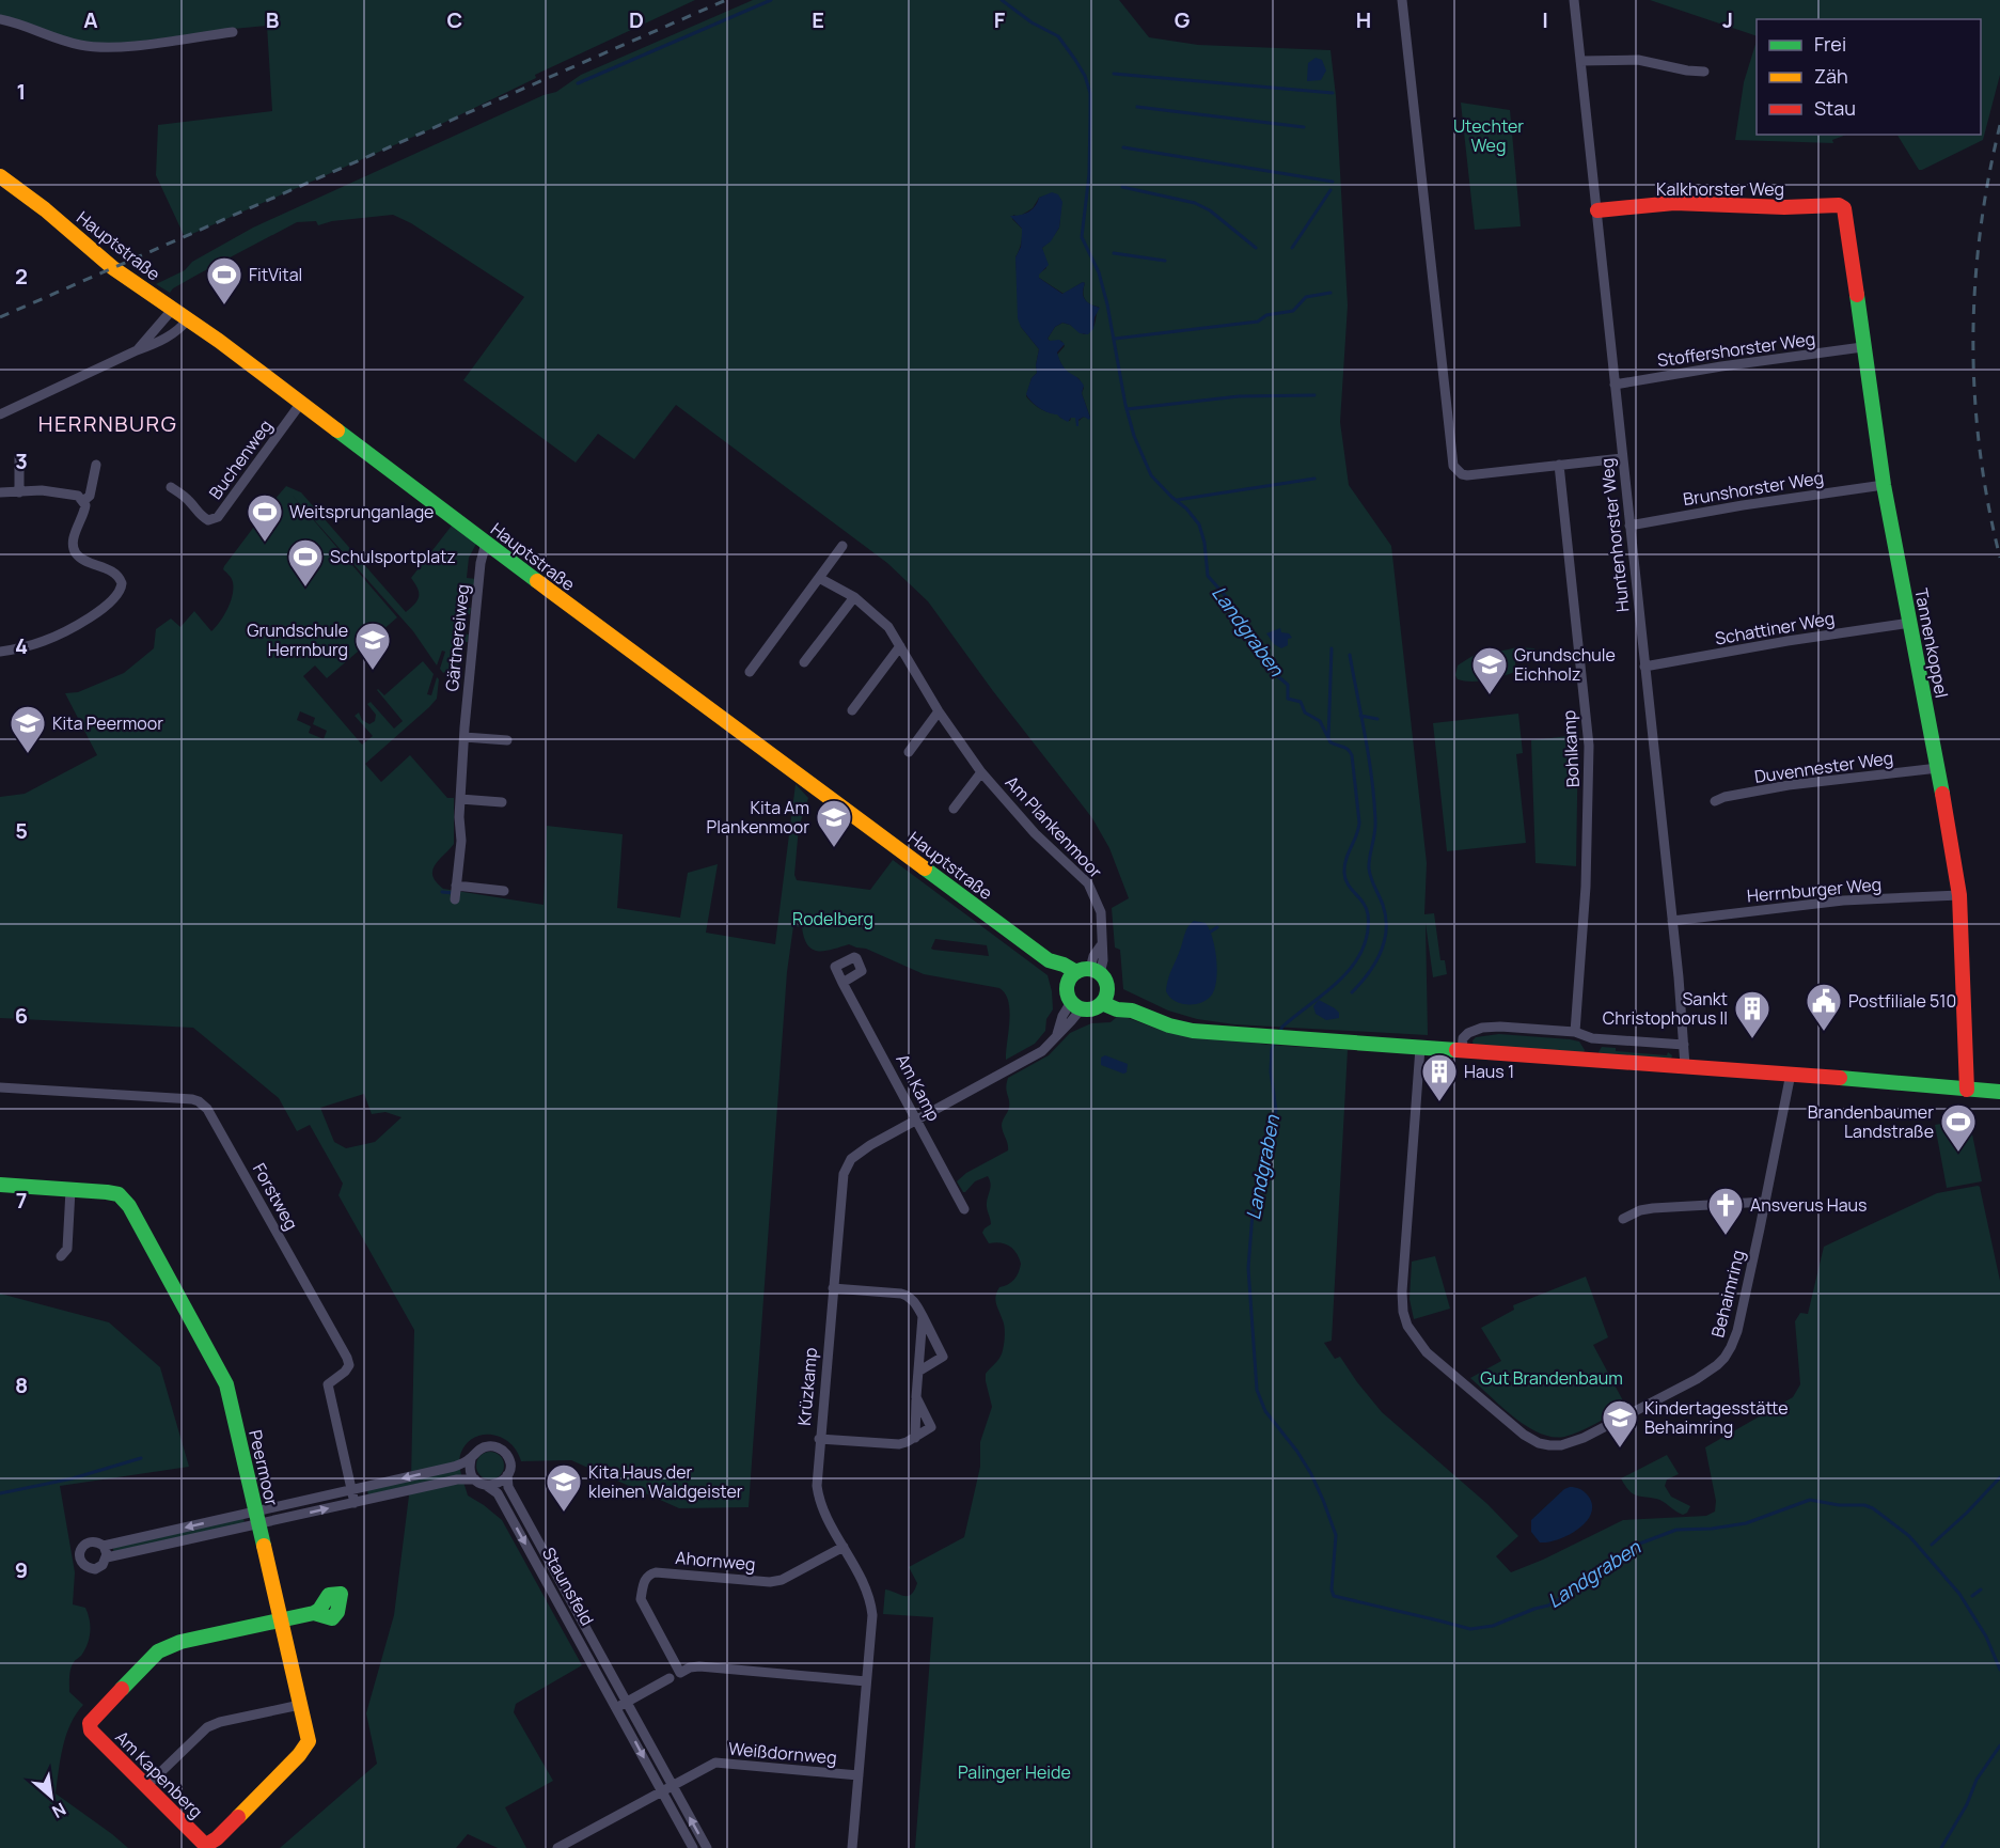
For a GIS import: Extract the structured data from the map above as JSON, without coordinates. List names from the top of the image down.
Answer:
{
  "streets": {
    "street": [
      "Kalkhorster Weg",
      "Hauptstraße",
      "Stoffershorster Weg",
      "Buchenweg",
      "Brunshorster Weg",
      "Huntenhorster Weg",
      "Schattiner Weg",
      "Gärtnereiweg",
      "Tannenkoppel",
      "Bohlkamp",
      "Duvennester Weg",
      "Am Plankenmoor",
      "Herrnburger Weg",
      "Am Kamp",
      "Forstweg",
      "Behaimring",
      "Krüzkamp",
      "Peermoor",
      "Ahornweg",
      "Staunsfeld",
      "Weißdornweg",
      "Am Kapenberg"
    ]
  },
  "crossings": [
    ["Kalkhorster Weg", "Huntenhorster Weg"],
    ["Kalkhorster Weg", "Tannenkoppel"],
    ["Hauptstraße", "Buchenweg"],
    ["Hauptstraße", "Gärtnereiweg"],
    ["Hauptstraße", "Am Plankenmoor"],
    ["Hauptstraße", "Krüzkamp"],
    ["Stoffershorster Weg", "Huntenhorster Weg"],
    ["Stoffershorster Weg", "Tannenkoppel"],
    ["Brunshorster Weg", "Huntenhorster Weg"],
    ["Brunshorster Weg", "Tannenkoppel"],
    ["Huntenhorster Weg", "Schattiner Weg"],
    ["Huntenhorster Weg", "Herrnburger Weg"],
    ["Schattiner Weg", "Tannenkoppel"],
    ["Tannenkoppel", "Duvennester Weg"],
    ["Tannenkoppel", "Herrnburger Weg"],
    ["Am Plankenmoor", "Krüzkamp"],
    ["Am Kamp", "Krüzkamp"],
    ["Krüzkamp", "Ahornweg"],
    ["Krüzkamp", "Weißdornweg"],
    ["Peermoor", "Am Kapenberg"],
    ["Staunsfeld", "Weißdornweg"]
  ],
  "districts": ["HERRNBURG"],
  "water": ["Landgraben"],
  "parks": [
    "Utechter Weg",
    "Rodelberg",
    "Gut Brandenbaum",
    "Palinger Heide"
  ],
  "places": {
    "sports": [
      "FitVital",
      "Weitsprunganlage",
      "Schulsportplatz",
      "Brandenbaumer Landstraße"
    ],
    "school or university": [
      "Grundschule Herrnburg",
      "Grundschule Eichholz",
      "Kita Peermoor",
      "Kita Am Plankenmoor",
      "Kindertagesstätte Behaimring",
      "Kita Haus der kleinen Waldgeister"
    ],
    "public building": ["Postfiliale 510"],
    "building": ["Sankt Christophorus II", "Haus 1"],
    "church": ["Ansverus Haus"]
  },
  "legend": ["Frei", "Zäh", "Stau"],
  "north": "bottom right",
  "grid": {
    "columns": [
      "A",
      "B",
      "C",
      "D",
      "E",
      "F",
      "G",
      "H",
      "I",
      "J"
    ],
    "rows": [
      "1",
      "2",
      "3",
      "4",
      "5",
      "6",
      "7",
      "8",
      "9"
    ]
  }
}
